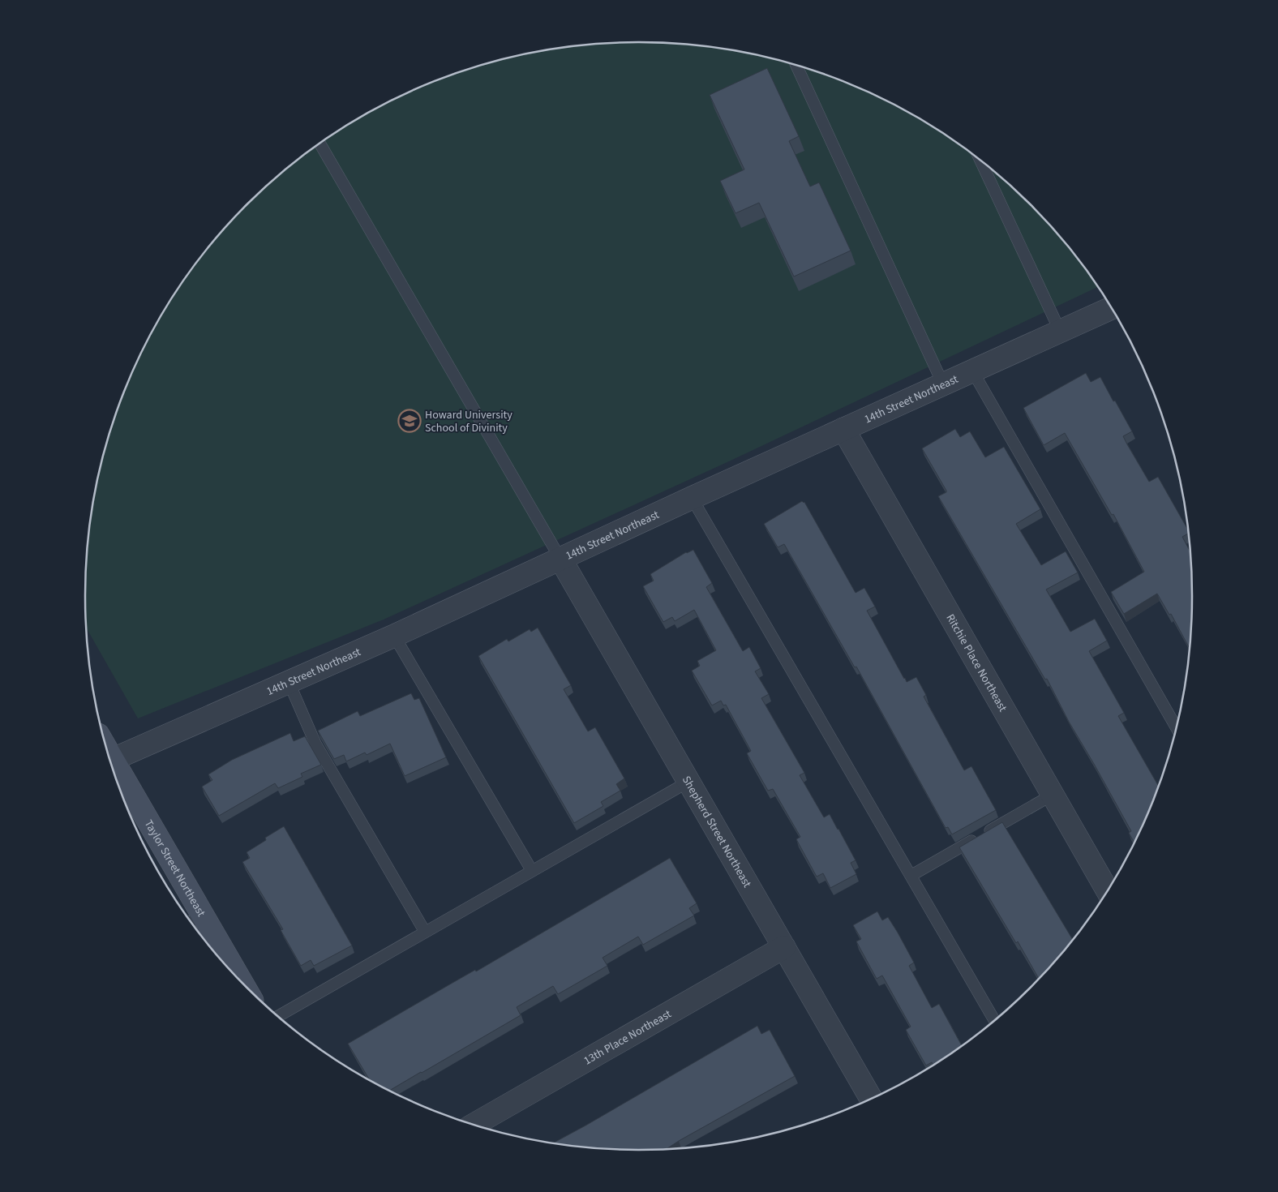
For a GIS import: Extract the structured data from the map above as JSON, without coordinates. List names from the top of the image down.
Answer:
{
  "streets": {
    "street": [
      "14th Street Northeast",
      "Ritchie Place Northeast",
      "Shepherd Street Northeast",
      "Taylor Street Northeast",
      "13th Place Northeast"
    ]
  },
  "crossings": [
    ["14th Street Northeast", "Ritchie Place Northeast"],
    ["14th Street Northeast", "Shepherd Street Northeast"],
    ["Shepherd Street Northeast", "13th Place Northeast"]
  ],
  "places": {
    "school or university": ["Howard University School of Divinity"]
  }
}
